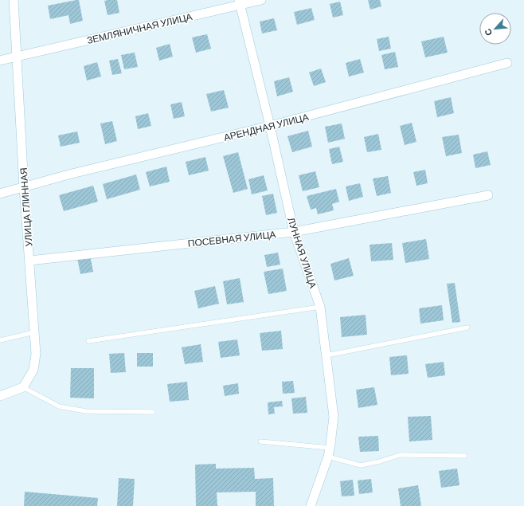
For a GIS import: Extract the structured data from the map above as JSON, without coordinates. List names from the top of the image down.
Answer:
{
  "streets": {
    "street": [
      "ЗЕМЛЯНИЧНАЯ УЛИЦА",
      "АРЕНДНАЯ УЛИЦА",
      "УЛИЦА ГЛИННАЯ",
      "ПОСЕВНАЯ УЛИЦА",
      "ЛУННАЯ УЛИЦА"
    ]
  },
  "crossings": [
    ["ЗЕМЛЯНИЧНАЯ УЛИЦА", "УЛИЦА ГЛИННАЯ"],
    ["ЗЕМЛЯНИЧНАЯ УЛИЦА", "ЛУННАЯ УЛИЦА"],
    ["АРЕНДНАЯ УЛИЦА", "УЛИЦА ГЛИННАЯ"],
    ["АРЕНДНАЯ УЛИЦА", "ЛУННАЯ УЛИЦА"],
    ["УЛИЦА ГЛИННАЯ", "ПОСЕВНАЯ УЛИЦА"],
    ["ПОСЕВНАЯ УЛИЦА", "ЛУННАЯ УЛИЦА"]
  ],
  "north": "bottom left"
}
